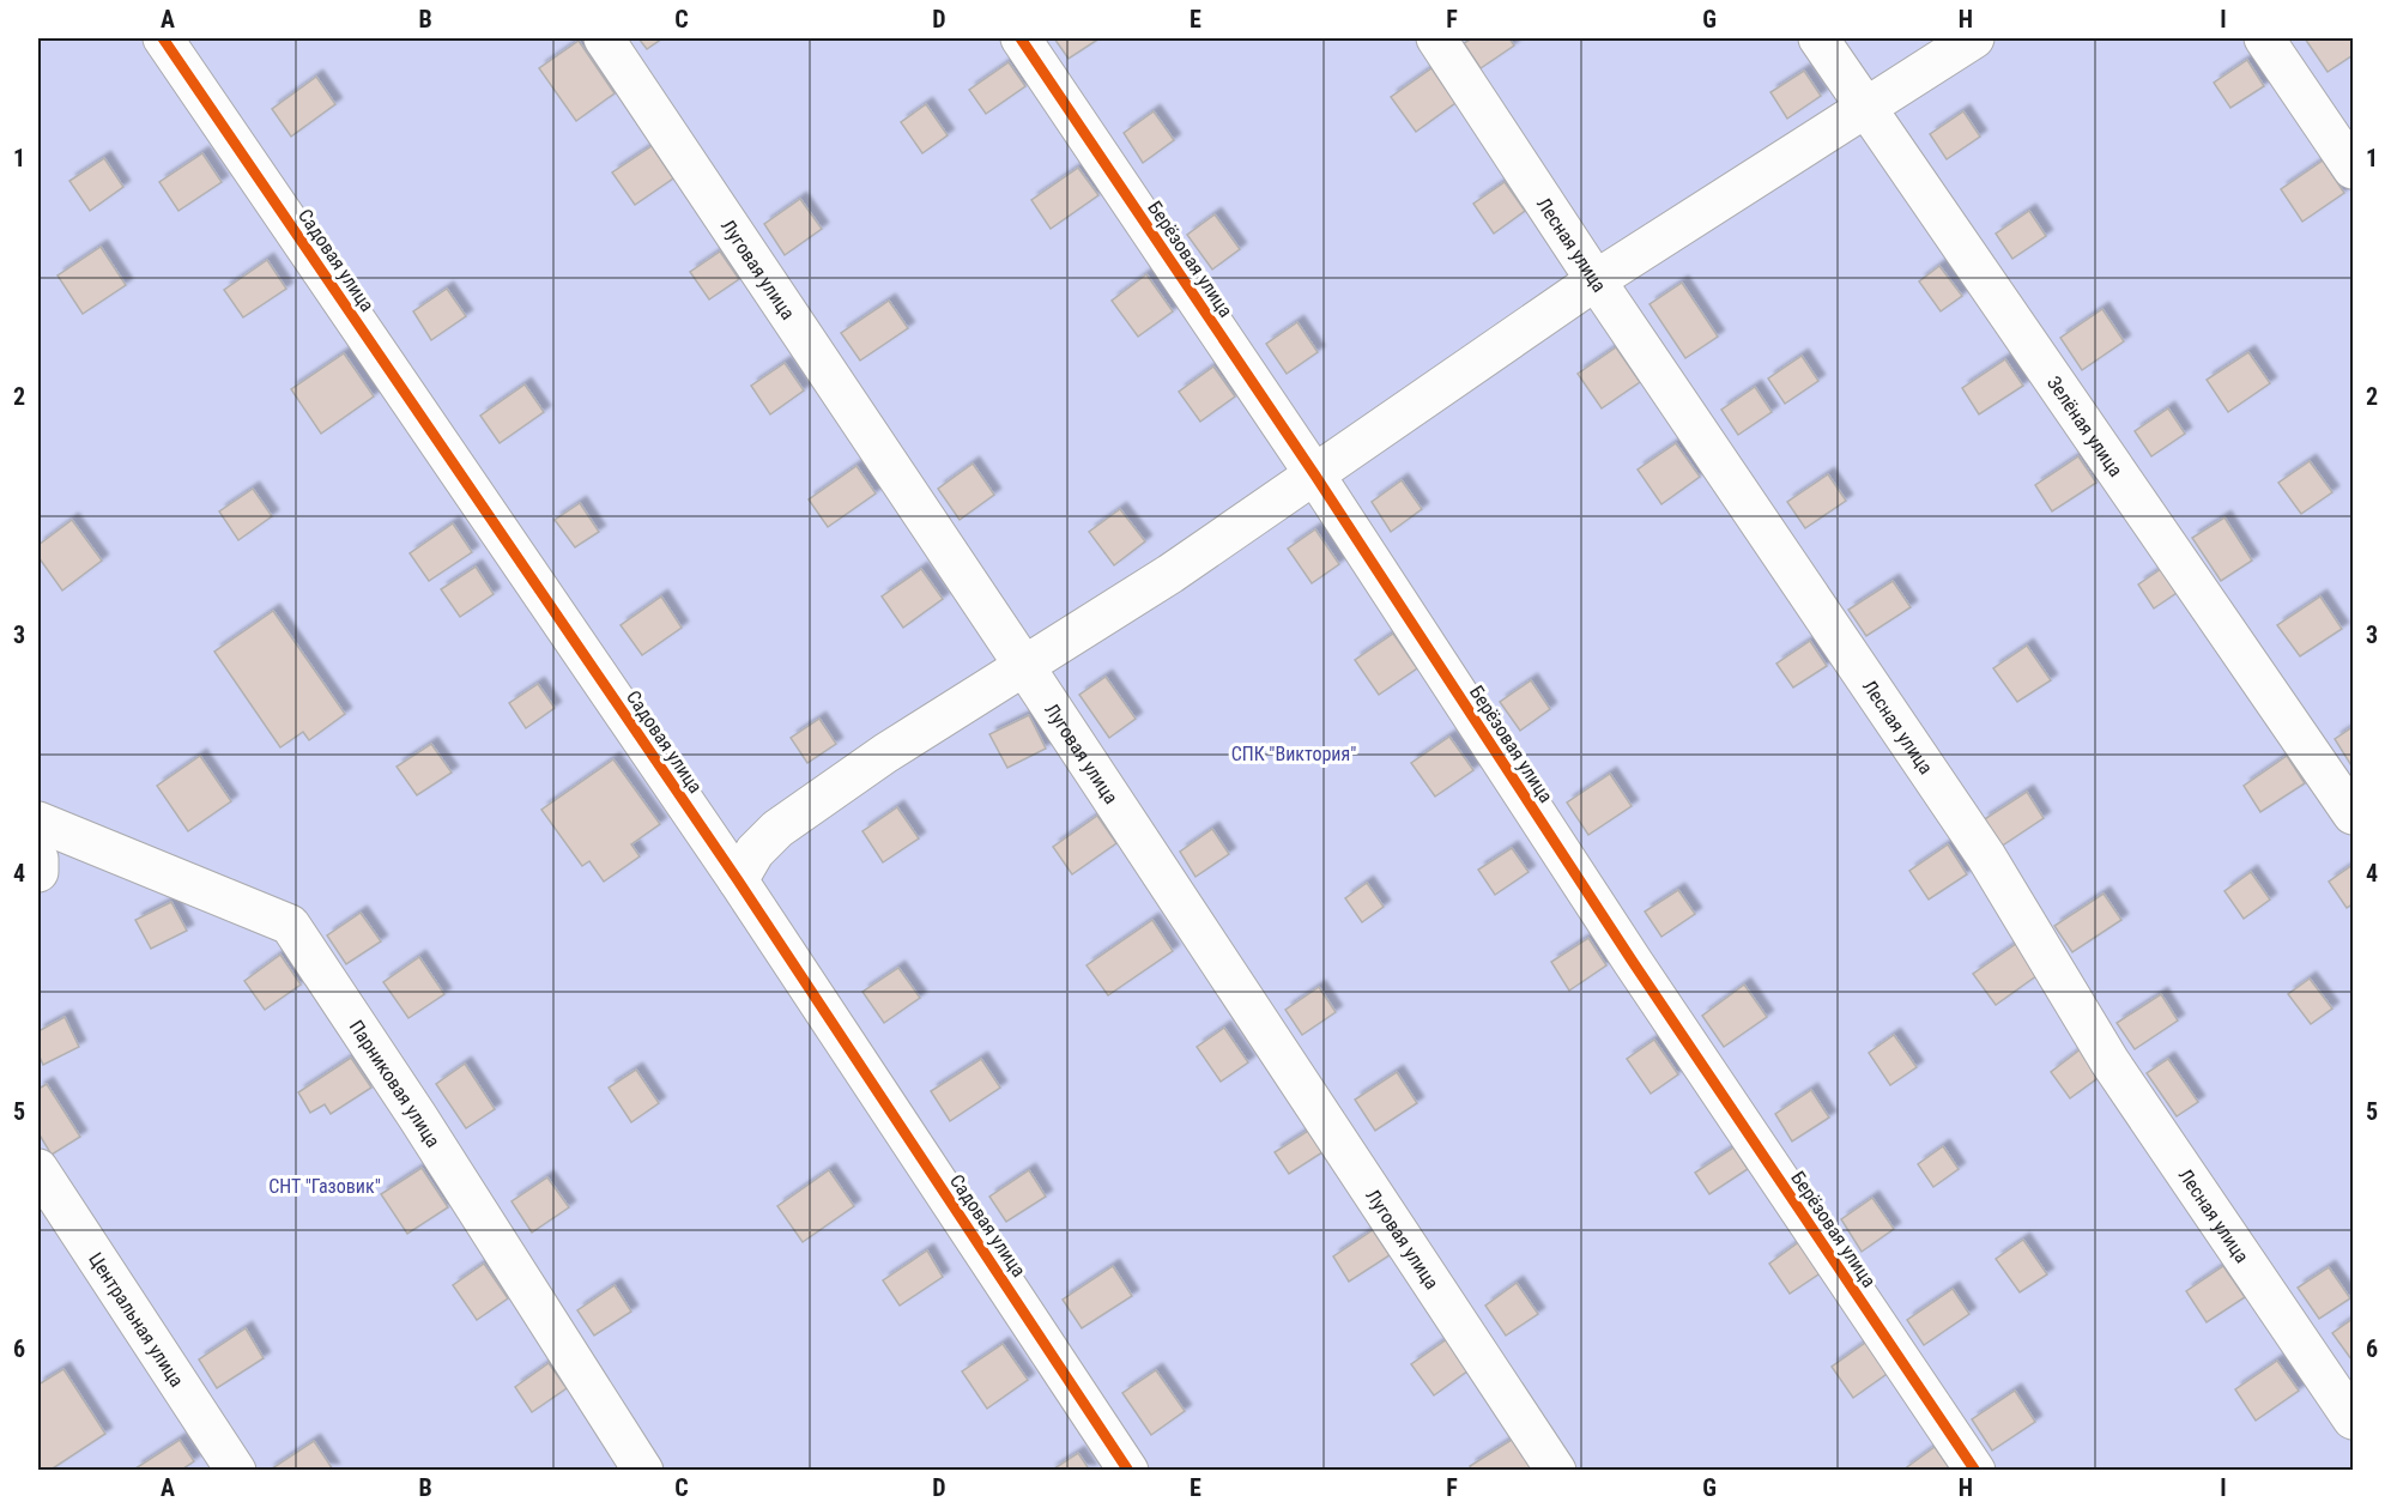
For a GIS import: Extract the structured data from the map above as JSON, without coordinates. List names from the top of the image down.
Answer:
{
  "streets": {
    "street": [
      "Лесная улица",
      "Берёзовая улица",
      "Садовая улица",
      "Луговая улица",
      "Зелёная улица",
      "Парниковая улица",
      "Центральная улица"
    ]
  },
  "parks": ["СПК \"Виктория\"", "СНТ \"Газовик\""],
  "grid": {
    "columns": [
      "A",
      "B",
      "C",
      "D",
      "E",
      "F",
      "G",
      "H",
      "I"
    ],
    "rows": [
      "1",
      "2",
      "3",
      "4",
      "5",
      "6"
    ]
  }
}
